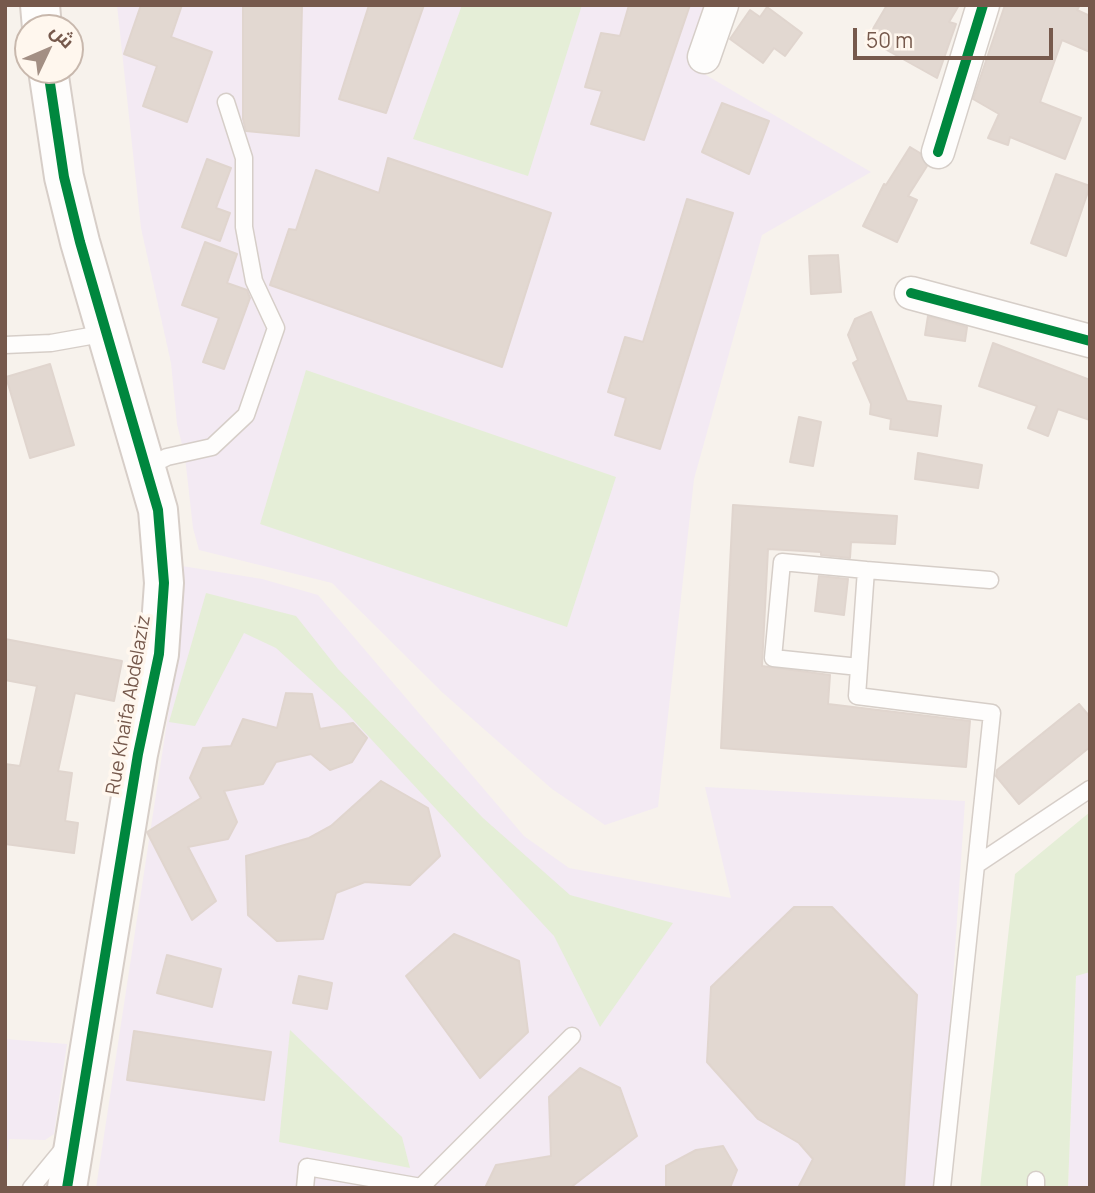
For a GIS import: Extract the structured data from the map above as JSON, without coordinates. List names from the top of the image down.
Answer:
{
  "streets": {
    "street": ["Rue Khaifa Abdelaziz"]
  },
  "scale_bar": "50 m",
  "north": "top right"
}
